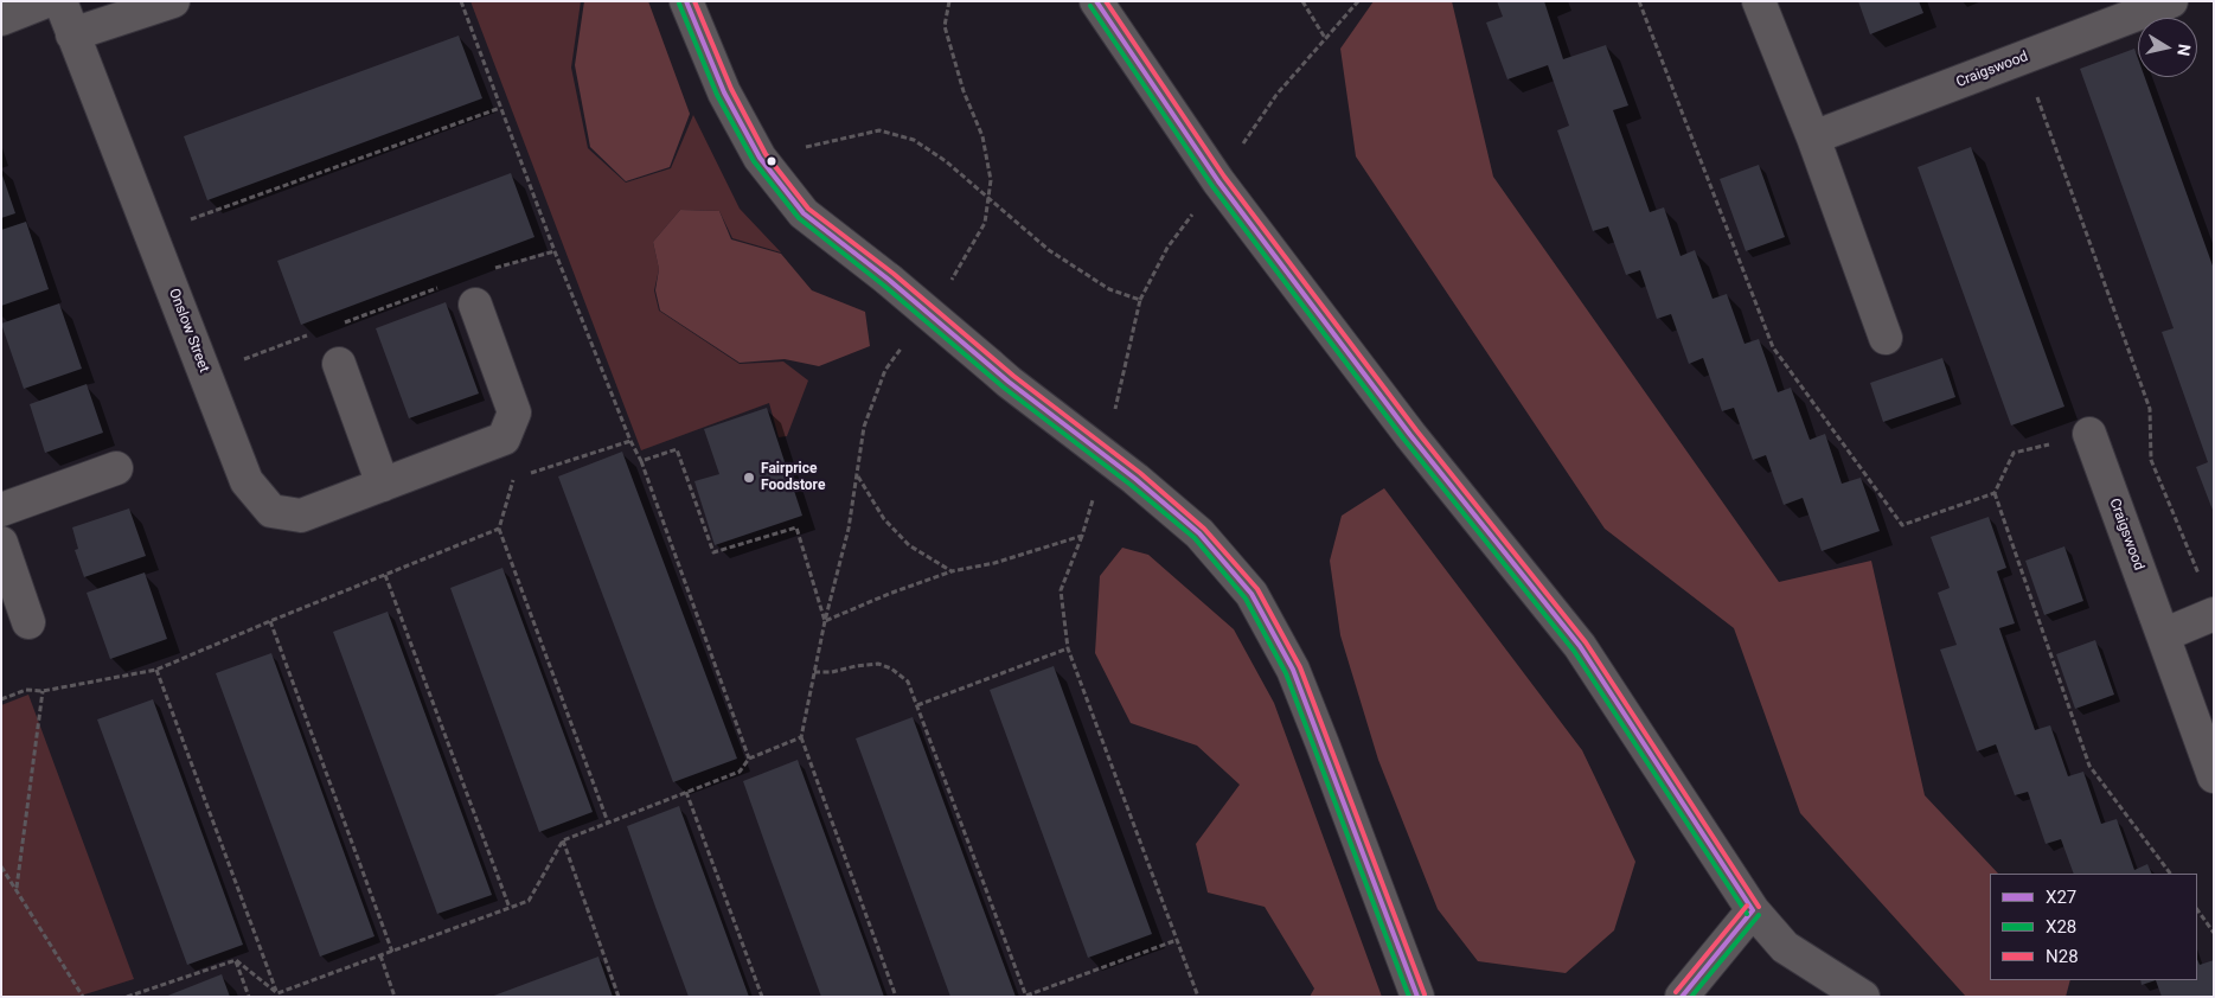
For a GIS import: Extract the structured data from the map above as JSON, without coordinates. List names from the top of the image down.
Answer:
{
  "streets": {
    "street": ["Craigswood", "Onslow Street"]
  },
  "places": ["Fairprice Foodstore"],
  "lines": ["transit line X27", "transit line N28", "transit line X28"],
  "legend": ["X27", "X28", "N28"],
  "north": "right"
}
